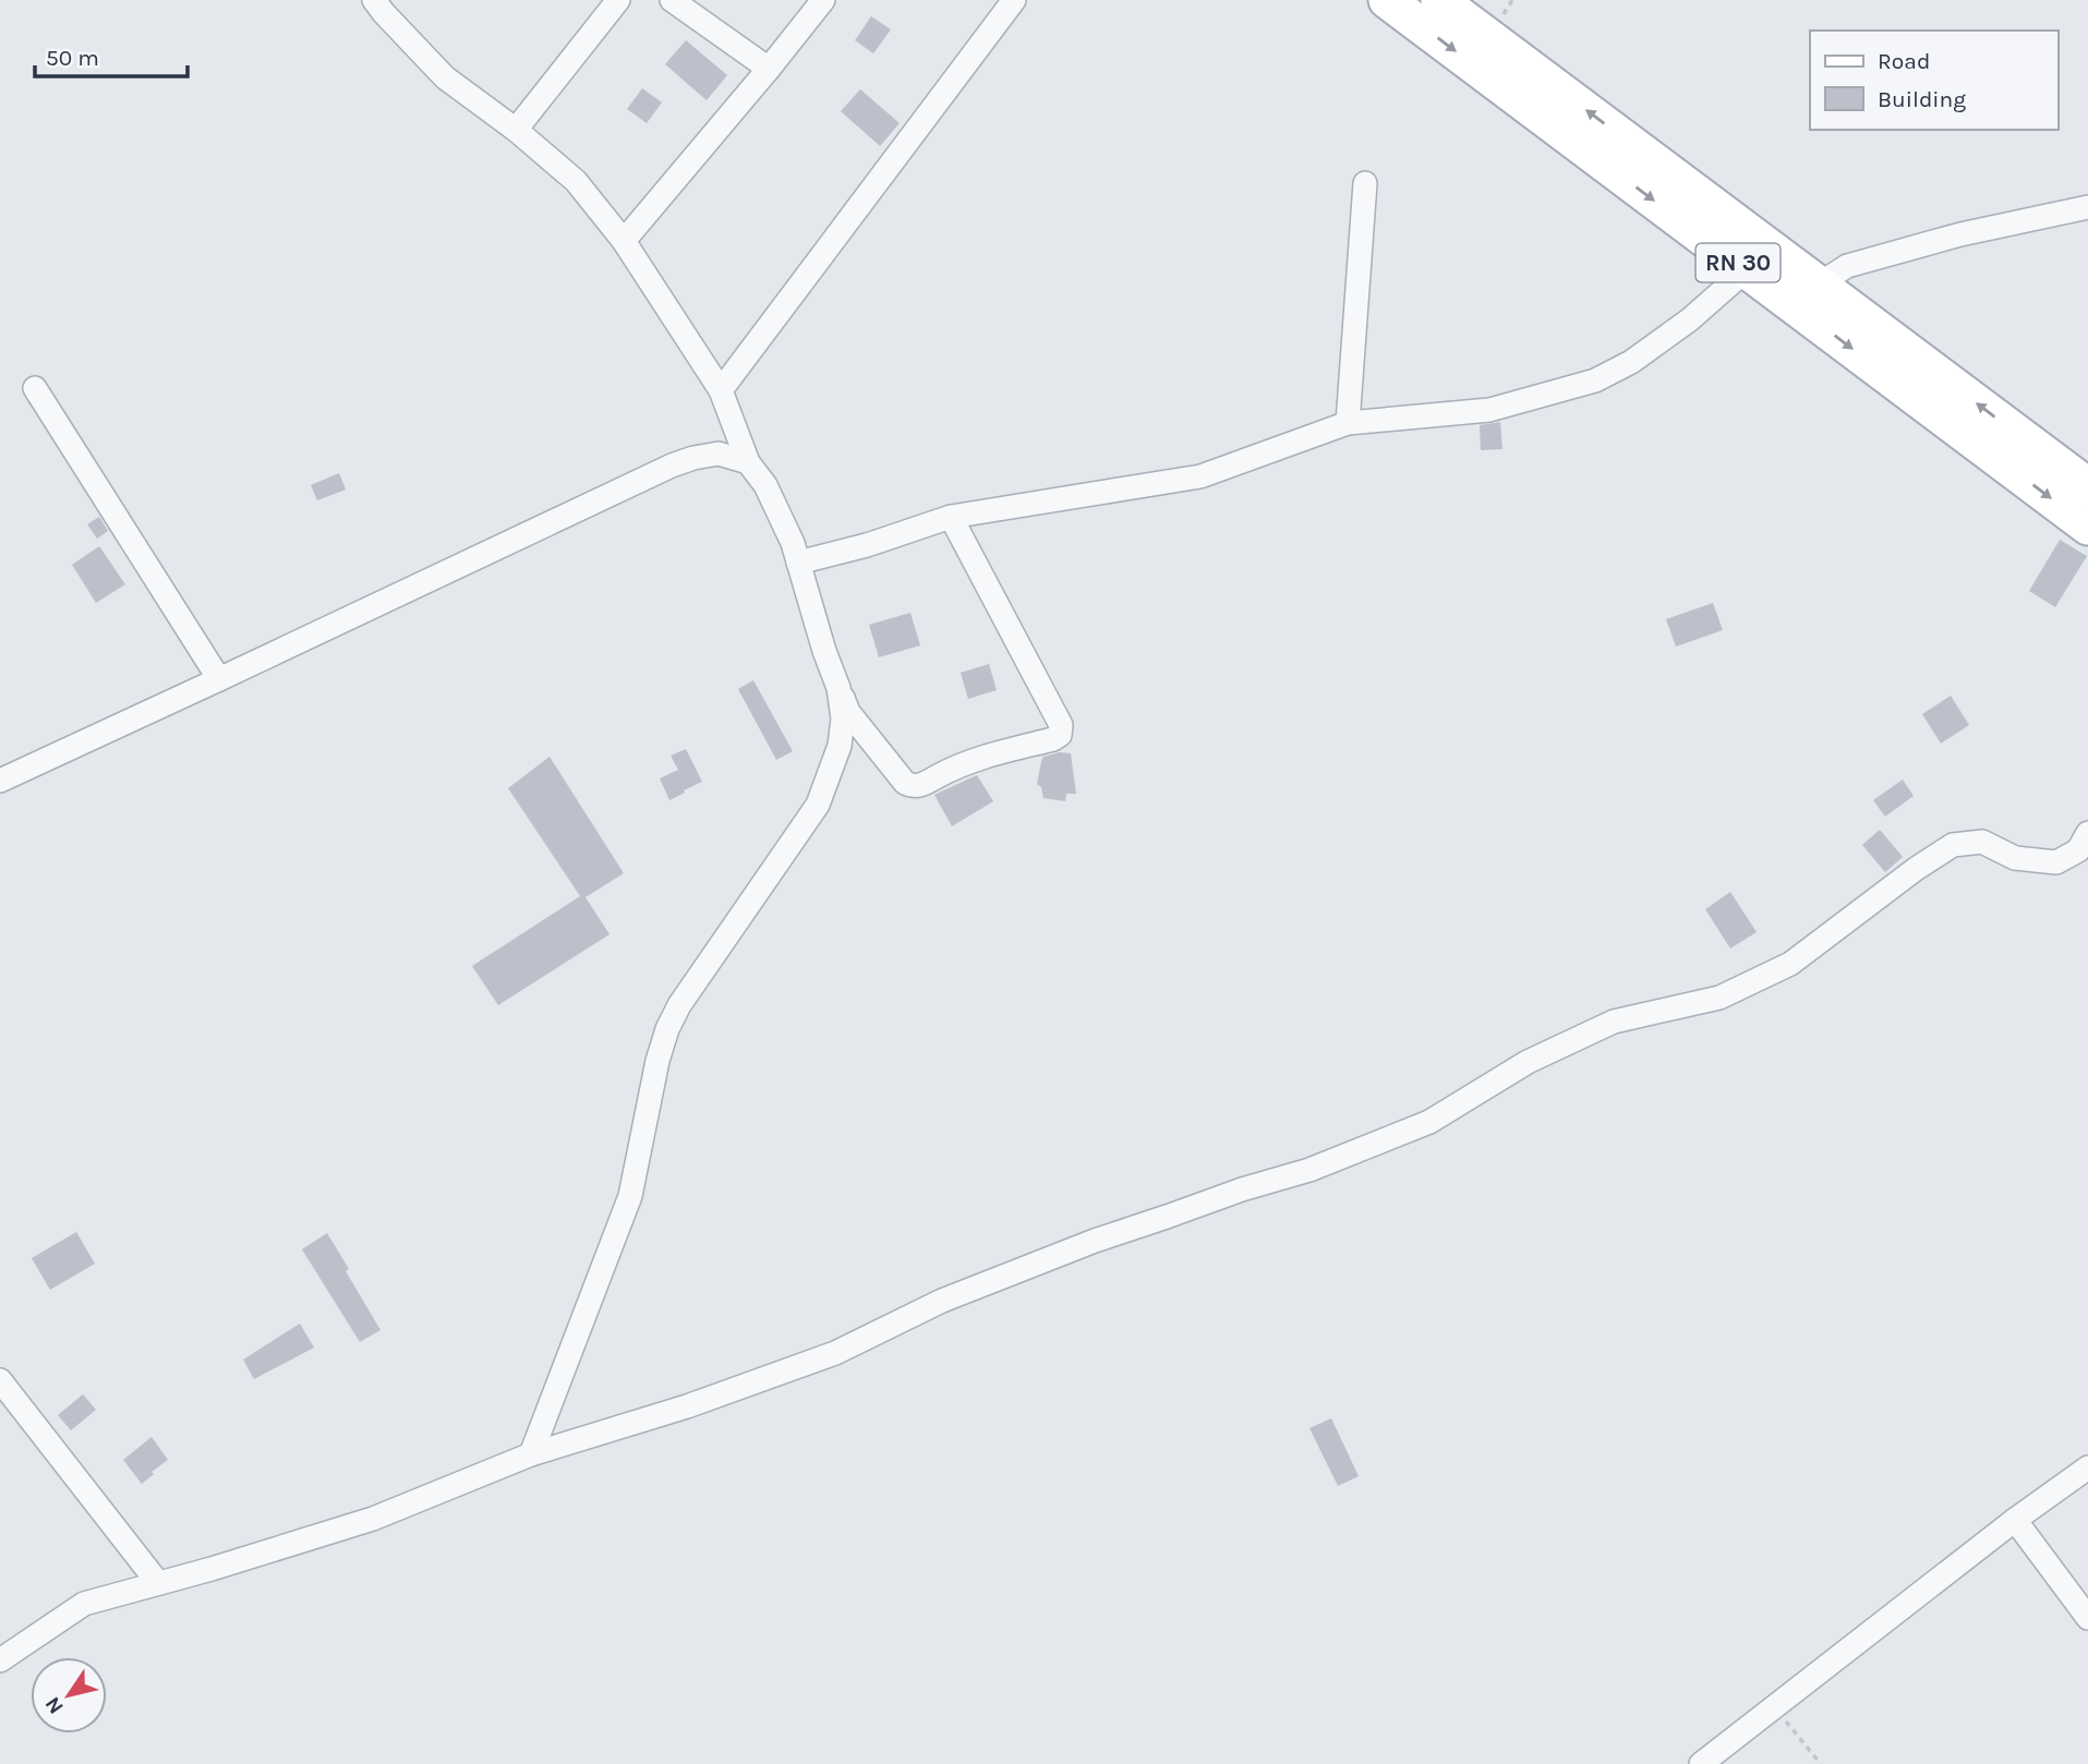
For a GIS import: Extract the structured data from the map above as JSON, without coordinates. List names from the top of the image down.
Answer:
{
  "streets": {
    "main road": ["RN 30"]
  },
  "legend": ["Road", "Building"],
  "scale_bar": "50 m",
  "north": "bottom left"
}
